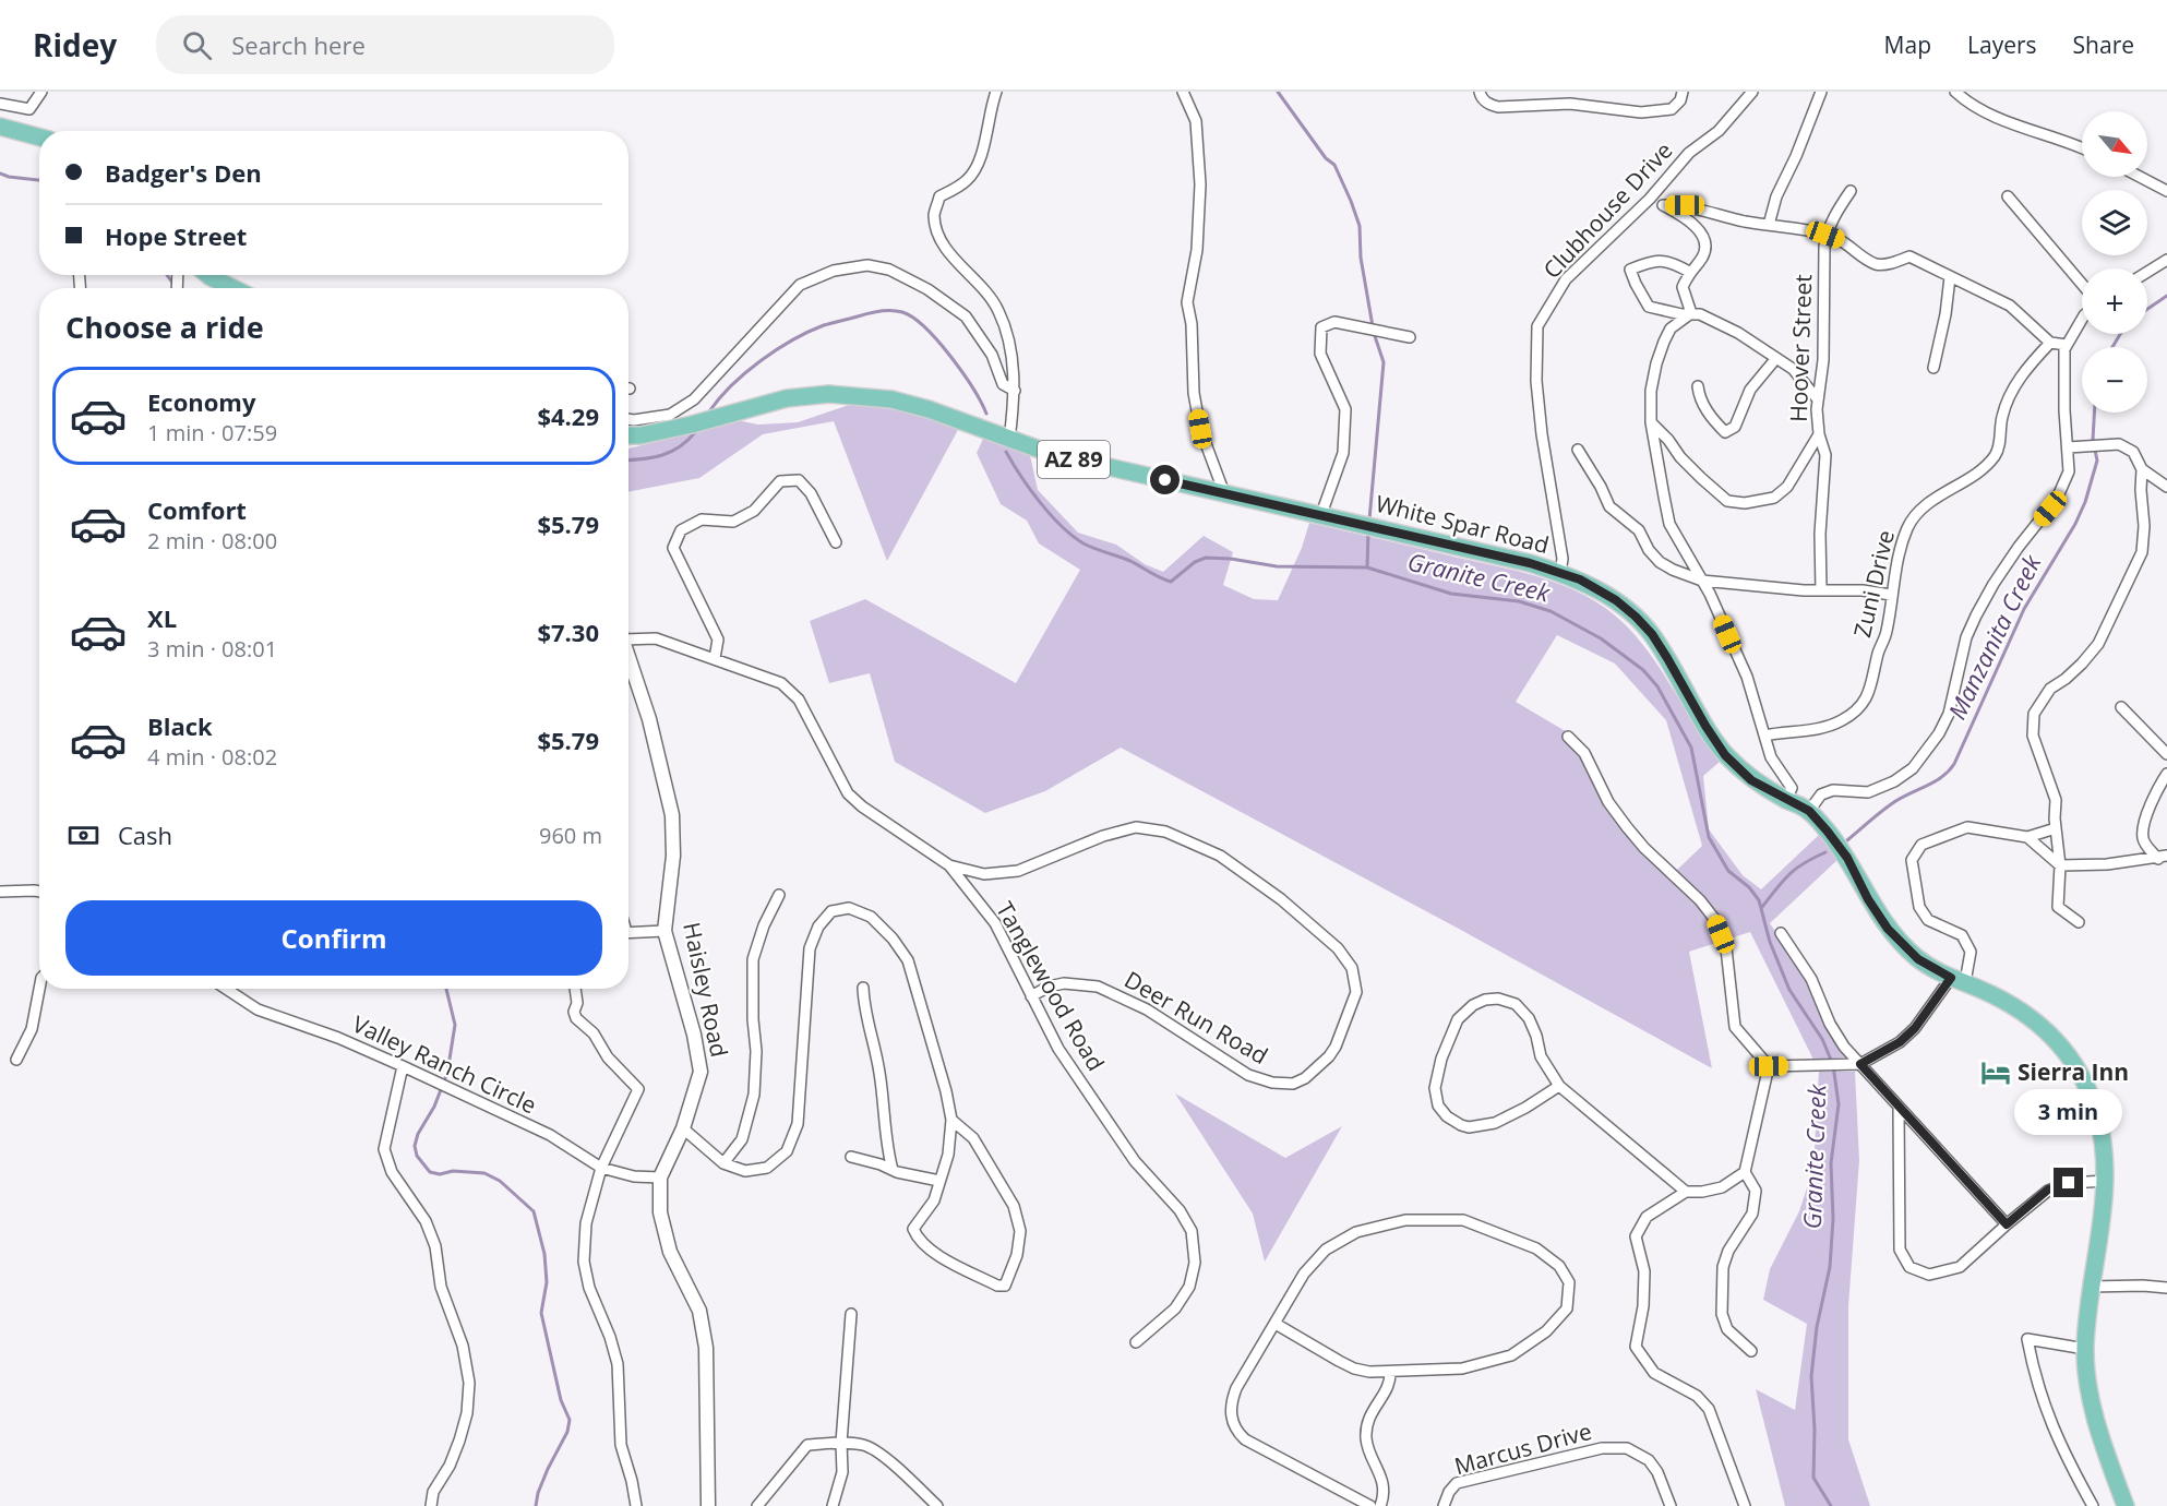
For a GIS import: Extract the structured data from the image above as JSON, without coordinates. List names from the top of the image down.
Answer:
{
  "streets": {
    "main road": ["AZ 89", "White Spar Road"],
    "street": [
      "Clubhouse Drive",
      "Hoover Street",
      "Zuni Drive",
      "Tanglewood Road",
      "Haisley Road",
      "Deer Run Road",
      "Valley Ranch Circle",
      "Marcus Drive"
    ]
  },
  "crossings": [
    ["Clubhouse Drive", "White Spar Road"],
    ["Tanglewood Road", "Deer Run Road"],
    ["Haisley Road", "Valley Ranch Circle"]
  ],
  "water": ["Granite Creek", "Manzanita Creek"],
  "places": {
    "hotel": ["Sierra Inn"]
  },
  "north": "bottom right",
  "page": {
    "header": "Ridey",
    "search": "Search here",
    "nav": ["Map", "Layers", "Share"],
    "map_buttons": ["+", "−"],
    "banner": ["Badger's Den", "Hope Street"],
    "heading": "Choose a ride",
    "list": [
      {
        "name": "Economy",
        "note": "1 min · 07:59",
        "value": "$4.29"
      },
      {
        "name": "Comfort",
        "note": "2 min · 08:00",
        "value": "$5.79"
      },
      {
        "name": "XL",
        "note": "3 min · 08:01",
        "value": "$7.30"
      },
      {
        "name": "Black",
        "note": "4 min · 08:02",
        "value": "$5.79"
      }
    ],
    "pay": ["Cash", "960 m"],
    "buttons": "Confirm",
    "bubble": "3 min"
  }
}
